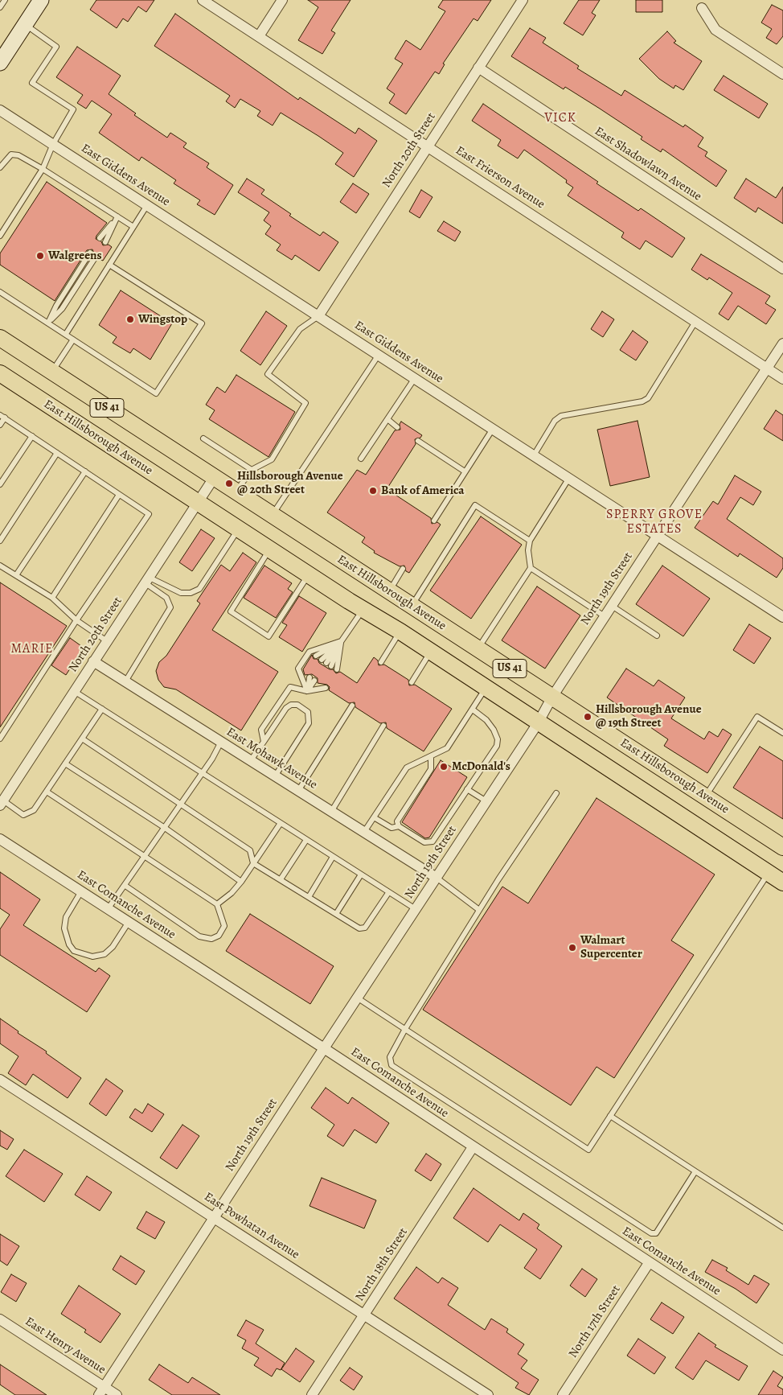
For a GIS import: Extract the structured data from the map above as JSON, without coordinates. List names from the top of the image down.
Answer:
{
  "streets": {
    "main road": ["US 41", "East Hillsborough Avenue"],
    "street": [
      "North 20th Street",
      "East Shadowlawn Avenue",
      "East Giddens Avenue",
      "East Frierson Avenue",
      "North 19th Street",
      "East Mohawk Avenue",
      "East Comanche Avenue",
      "East Powhatan Avenue",
      "North 18th Street",
      "North 17th Street",
      "East Henry Avenue"
    ]
  },
  "crossings": [
    ["North 20th Street", "East Shadowlawn Avenue"],
    ["North 20th Street", "East Giddens Avenue"],
    ["North 20th Street", "East Frierson Avenue"],
    ["North 20th Street", "East Hillsborough Avenue"],
    ["North 20th Street", "East Mohawk Avenue"],
    ["East Giddens Avenue", "North 19th Street"],
    ["East Frierson Avenue", "North 19th Street"],
    ["East Hillsborough Avenue", "North 19th Street"],
    ["North 19th Street", "East Mohawk Avenue"],
    ["North 19th Street", "East Comanche Avenue"],
    ["North 19th Street", "East Powhatan Avenue"],
    ["North 19th Street", "East Henry Avenue"],
    ["East Comanche Avenue", "North 18th Street"],
    ["East Comanche Avenue", "North 17th Street"],
    ["East Powhatan Avenue", "North 18th Street"]
  ],
  "districts": ["VICK", "SPERRY GROVE ESTATES", "MARIE"],
  "places": [
    "Walgreens",
    "Wingstop",
    "Hillsborough Avenue @ 20th Street",
    "Bank of America",
    "Hillsborough Avenue @ 19th Street",
    "McDonald's",
    "Walmart Supercenter"
  ]
}
